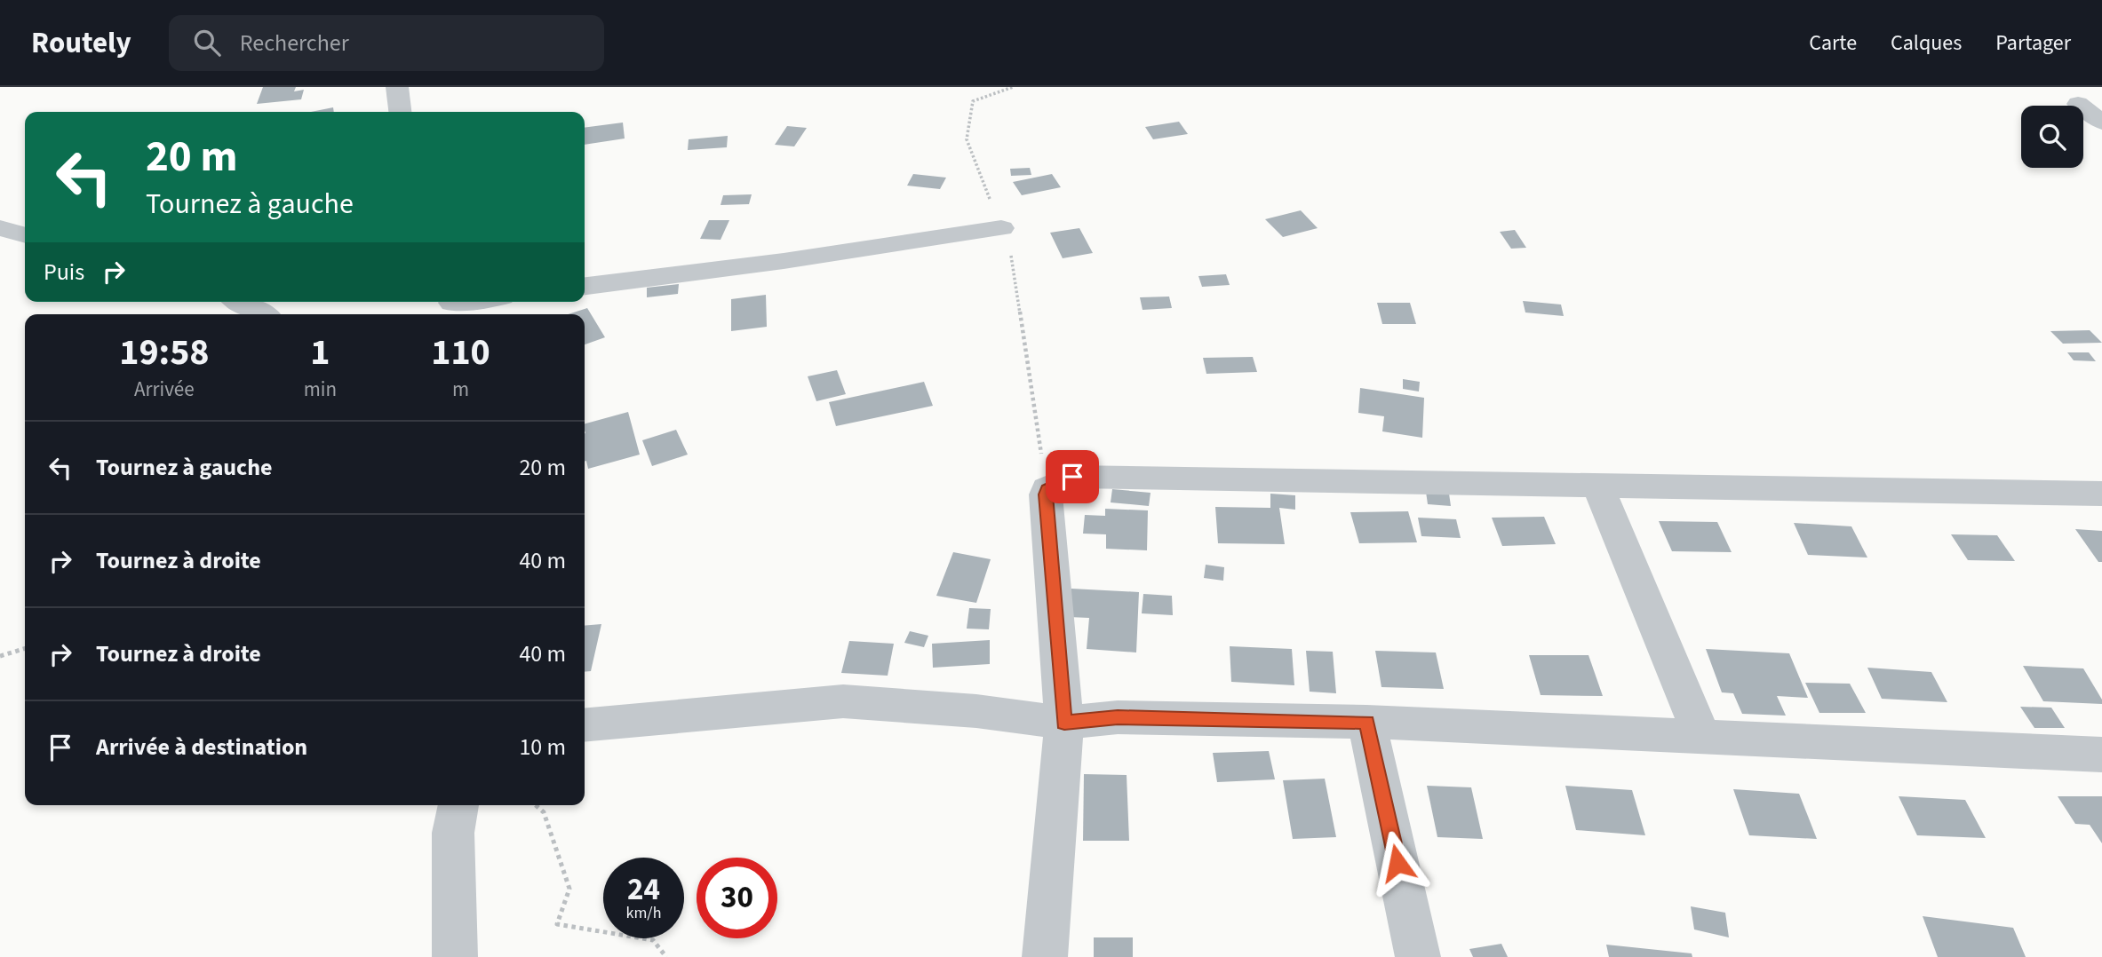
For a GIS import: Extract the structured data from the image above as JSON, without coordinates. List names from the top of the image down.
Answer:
{
  "page": {
    "header": "Routely",
    "search": "Rechercher",
    "nav": ["Carte", "Calques", "Partager"],
    "turn": ["20 m", "Tournez à gauche"],
    "then": "Puis",
    "eta": [
      "19:58",
      "Arrivée",
      "1",
      "min",
      "110",
      "m"
    ],
    "list": [
      {
        "name": "Tournez à gauche",
        "value": "20 m"
      },
      {
        "name": "Tournez à droite",
        "value": "40 m"
      },
      {
        "name": "Tournez à droite",
        "value": "40 m"
      },
      {
        "name": "Arrivée à destination",
        "value": "10 m"
      }
    ],
    "speed": "24 km/h",
    "limit": "30"
  }
}
